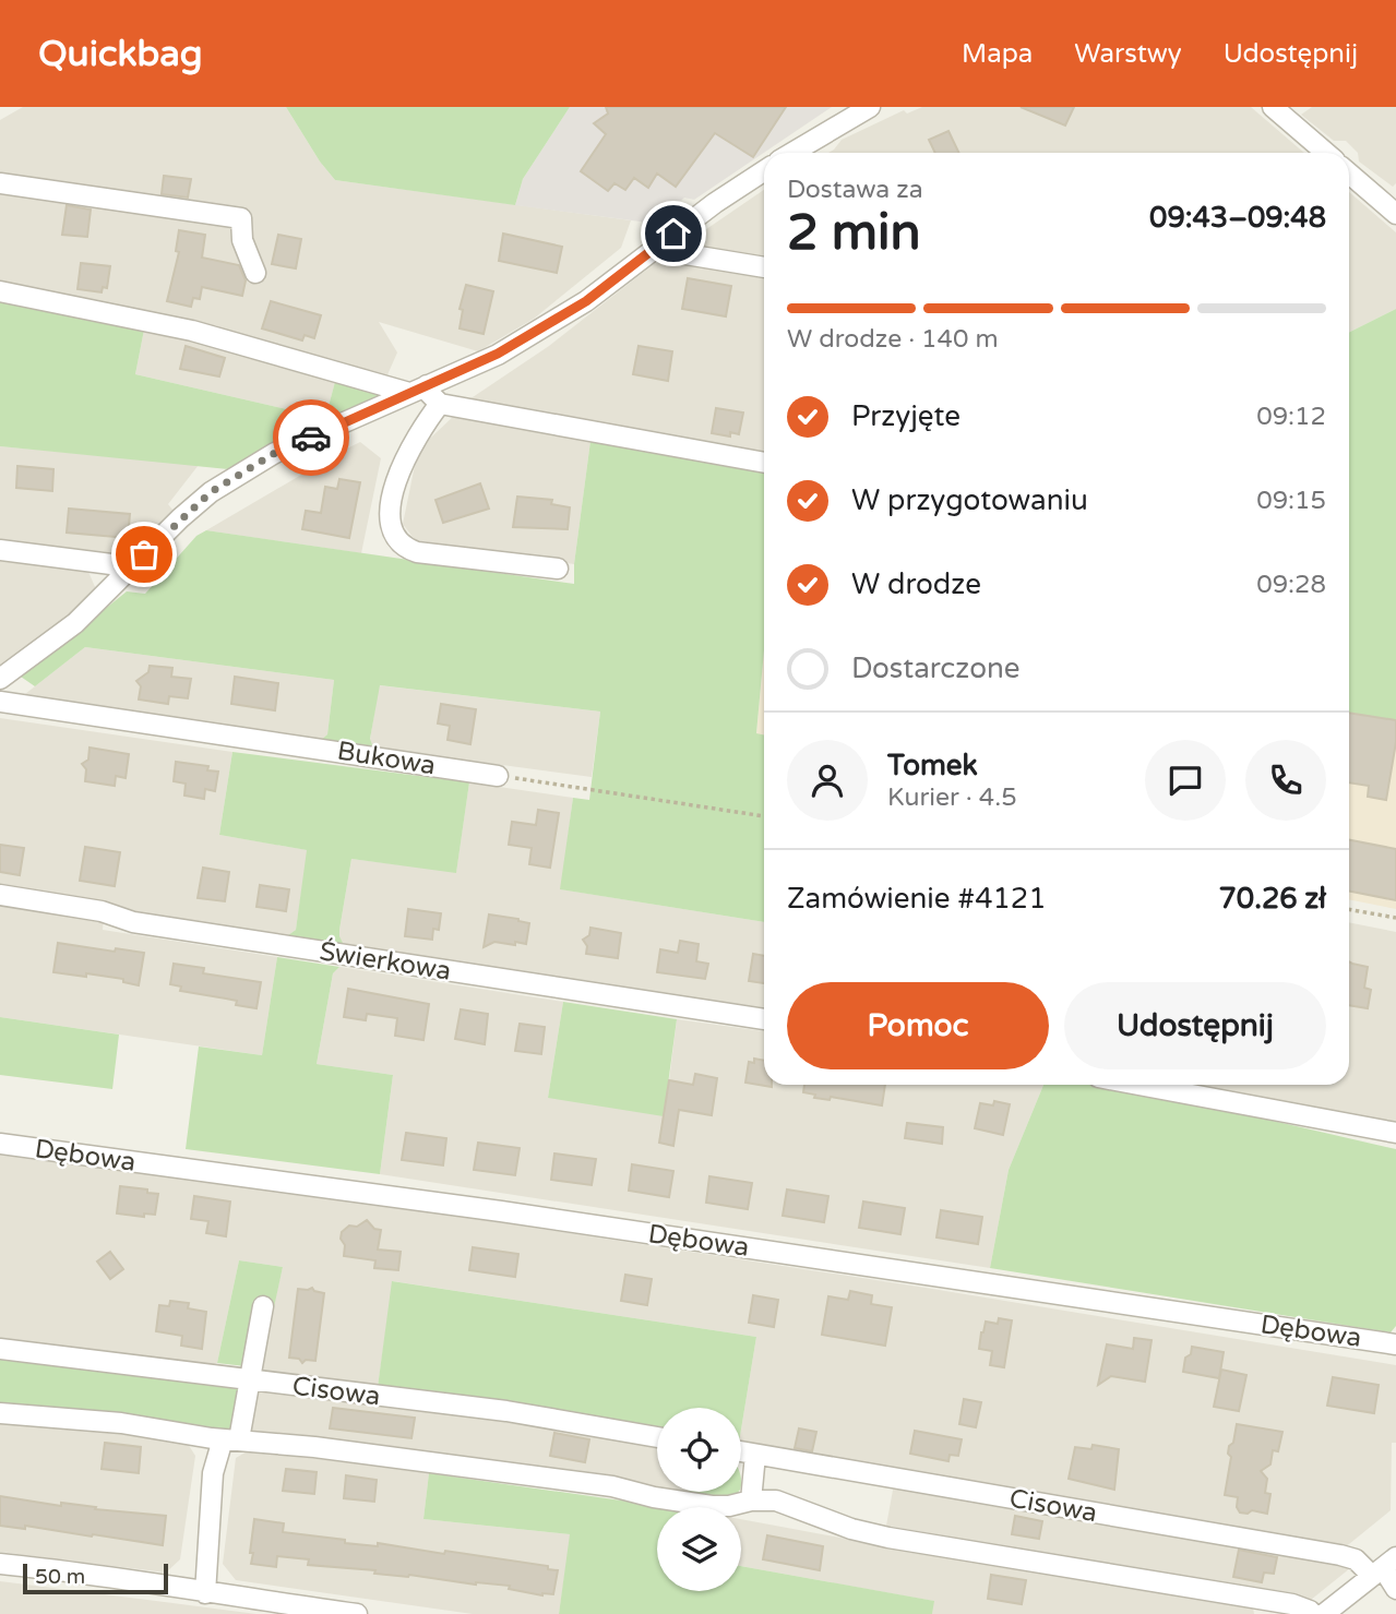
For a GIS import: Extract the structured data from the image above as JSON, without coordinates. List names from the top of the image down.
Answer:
{
  "streets": {
    "street": [
      "Bukowa",
      "Świerkowa",
      "Dębowa",
      "Cisowa"
    ]
  },
  "scale_bar": "50 m",
  "page": {
    "header": "Quickbag",
    "nav": ["Mapa", "Warstwy", "Udostępnij"],
    "heading": ["2 min", "Dostawa za", "09:43–09:48"],
    "panel": [
      "Tomek",
      "Kurier · 4.5",
      "Zamówienie #4121",
      "70.26 zł"
    ],
    "bar": "W drodze · 140 m",
    "list": [
      ["Przyjęte", "09:12"],
      ["W przygotowaniu", "09:15"],
      ["W drodze", "09:28"],
      "Dostarczone"
    ],
    "buttons": ["Pomoc", "Udostępnij"],
    "scale": "50 m"
  }
}
